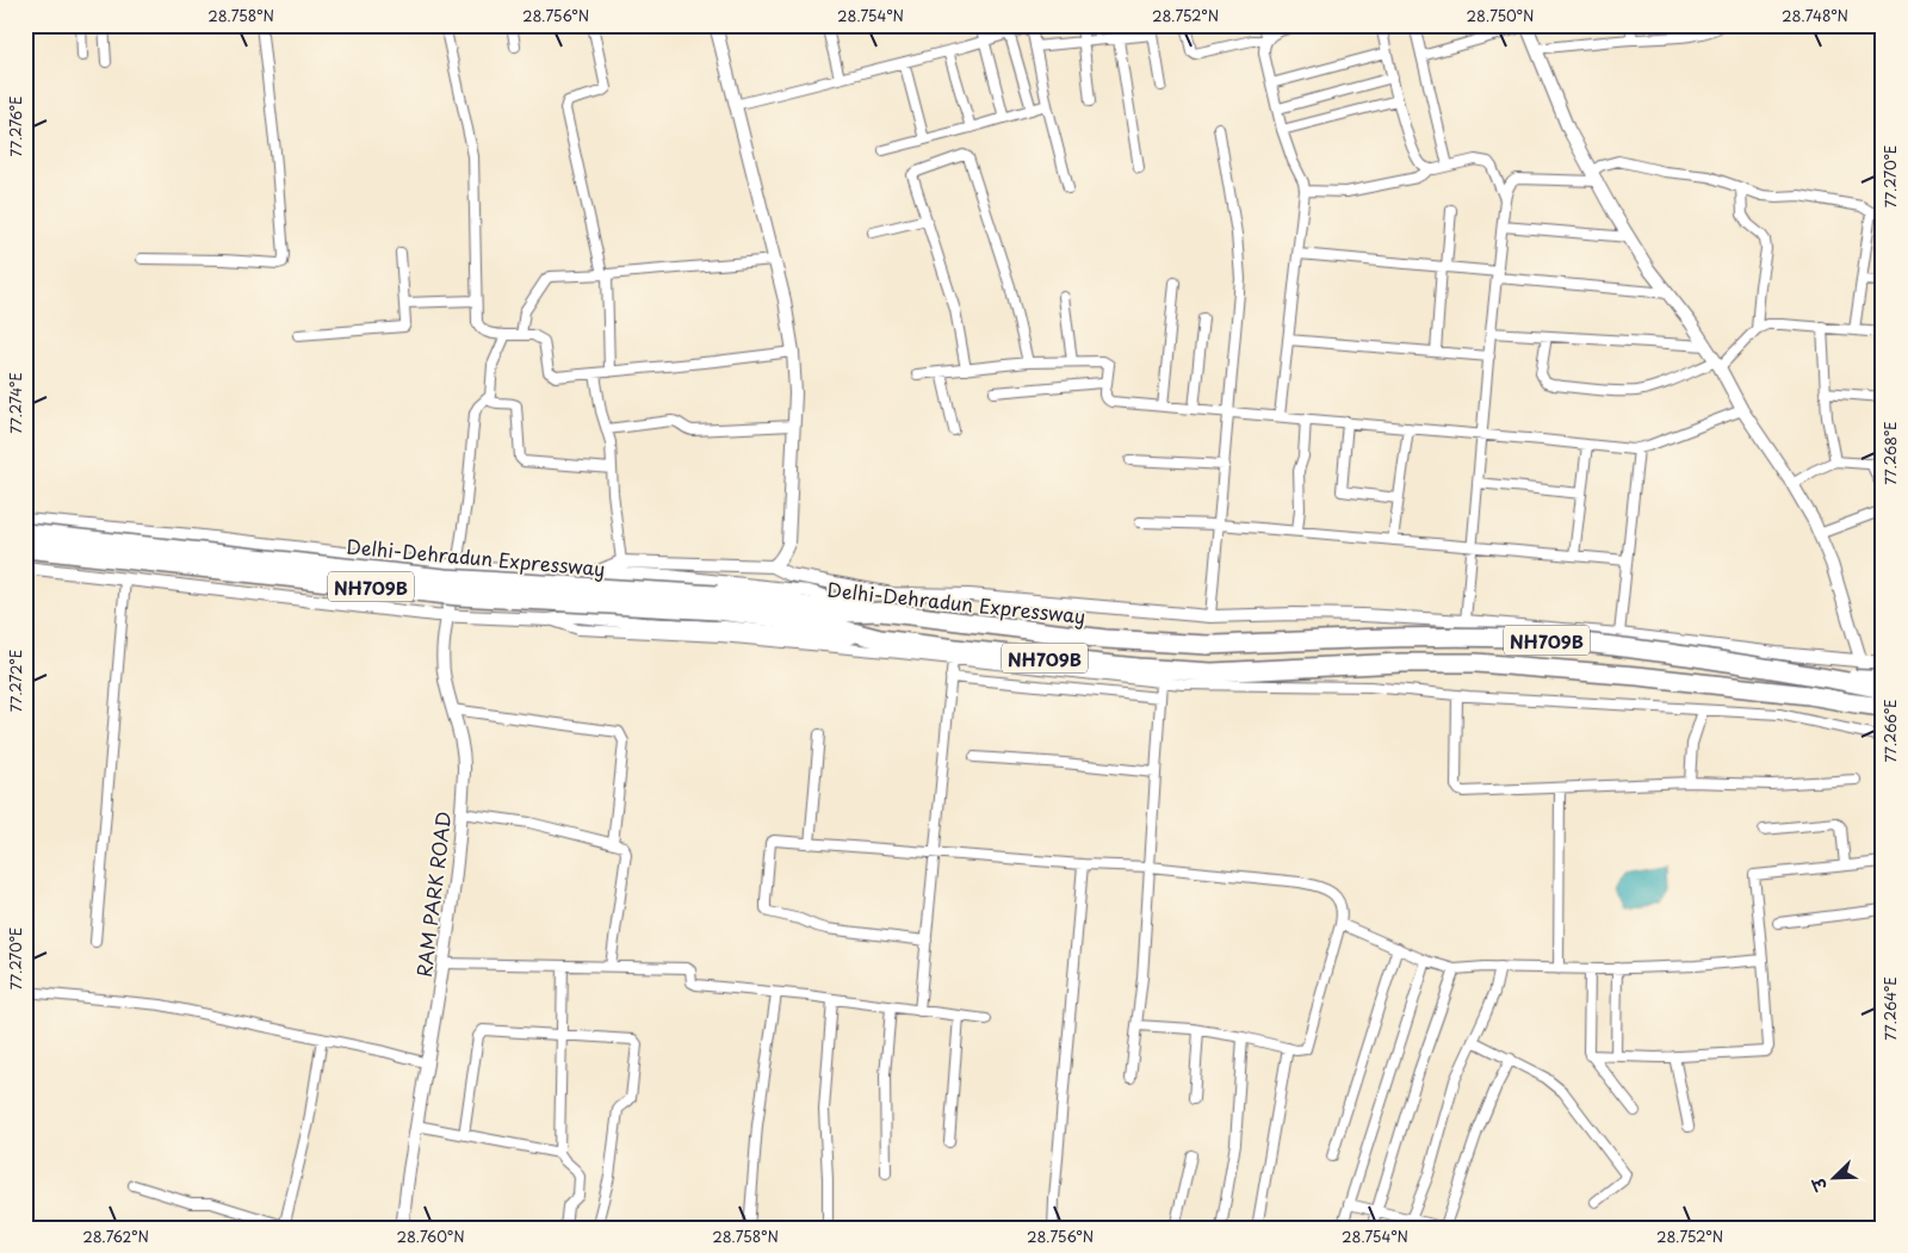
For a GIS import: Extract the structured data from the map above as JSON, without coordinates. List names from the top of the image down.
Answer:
{
  "streets": {
    "highway": ["Delhi-Dehradun Expressway", "NH709B"],
    "street": ["RAM PARK ROAD"]
  },
  "north": "bottom left",
  "coordinates": [
    "28.758°N",
    "28.756°N",
    "28.754°N",
    "28.752°N",
    "28.750°N",
    "28.748°N",
    "77.276°E",
    "77.270°E",
    "77.274°E",
    "77.268°E",
    "77.272°E",
    "77.266°E",
    "77.264°E",
    "28.762°N",
    "28.760°N"
  ]
}
